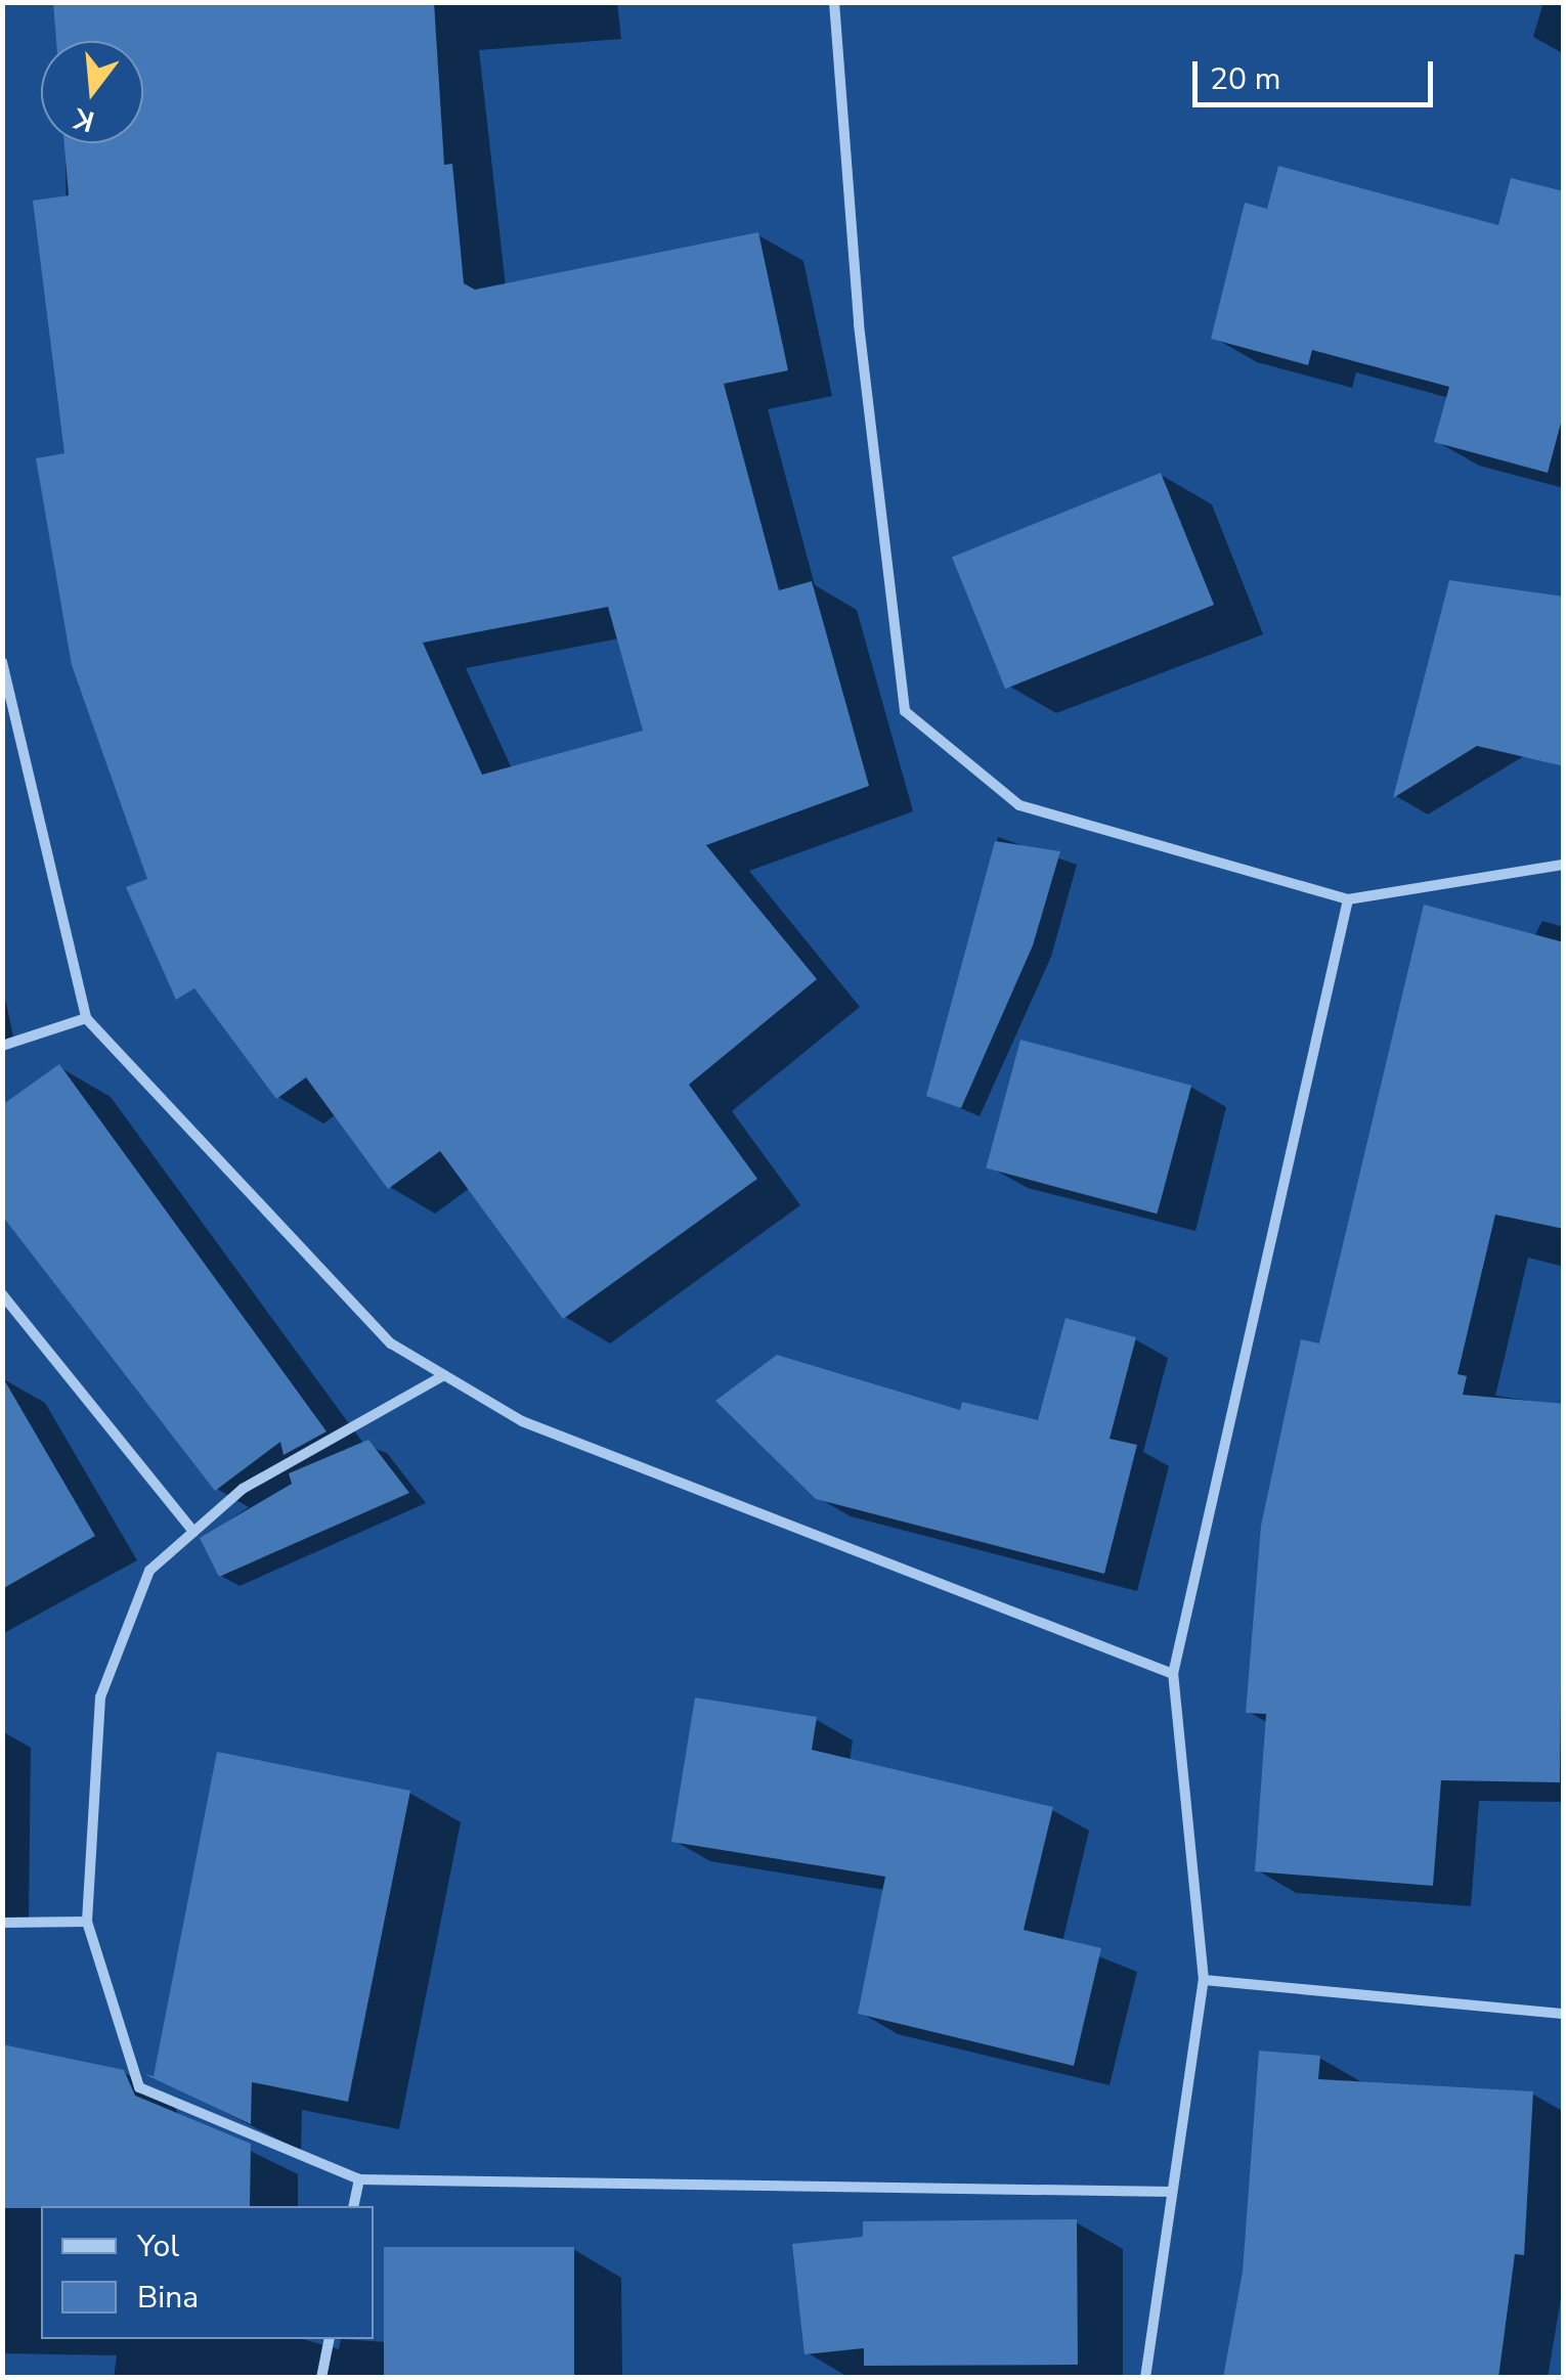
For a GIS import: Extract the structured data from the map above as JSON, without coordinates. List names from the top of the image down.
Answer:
{
  "legend": ["Yol", "Bina"],
  "scale_bar": "20 m",
  "north": "bottom"
}
